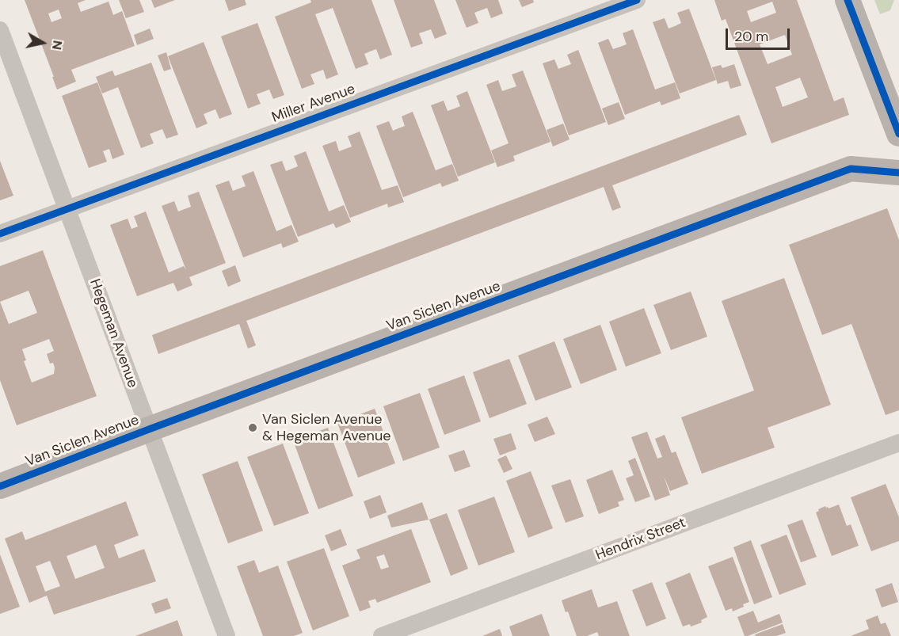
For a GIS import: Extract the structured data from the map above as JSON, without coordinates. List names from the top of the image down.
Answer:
{
  "streets": {
    "street": [
      "Miller Avenue",
      "Van Siclen Avenue",
      "Hegeman Avenue",
      "Hendrix Street"
    ]
  },
  "crossings": [
    ["Miller Avenue", "Hegeman Avenue"],
    ["Van Siclen Avenue", "Hegeman Avenue"]
  ],
  "places": ["Van Siclen Avenue & Hegeman Avenue"],
  "scale_bar": "20 m",
  "north": "right"
}
